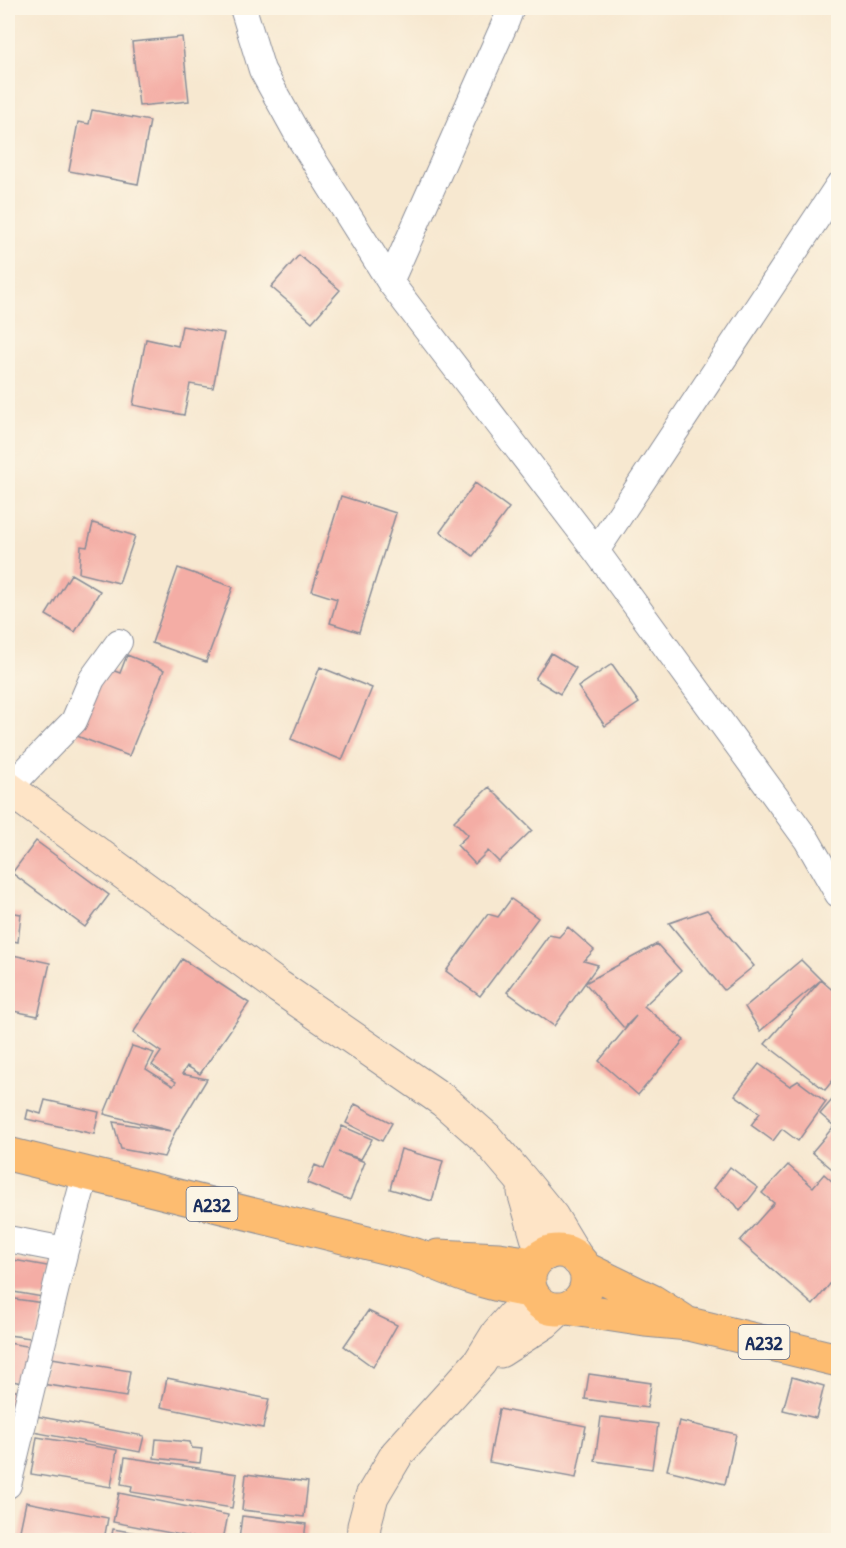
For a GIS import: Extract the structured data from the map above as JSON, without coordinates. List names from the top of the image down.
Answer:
{
  "streets": {
    "main road": ["A232"]
  }
}
